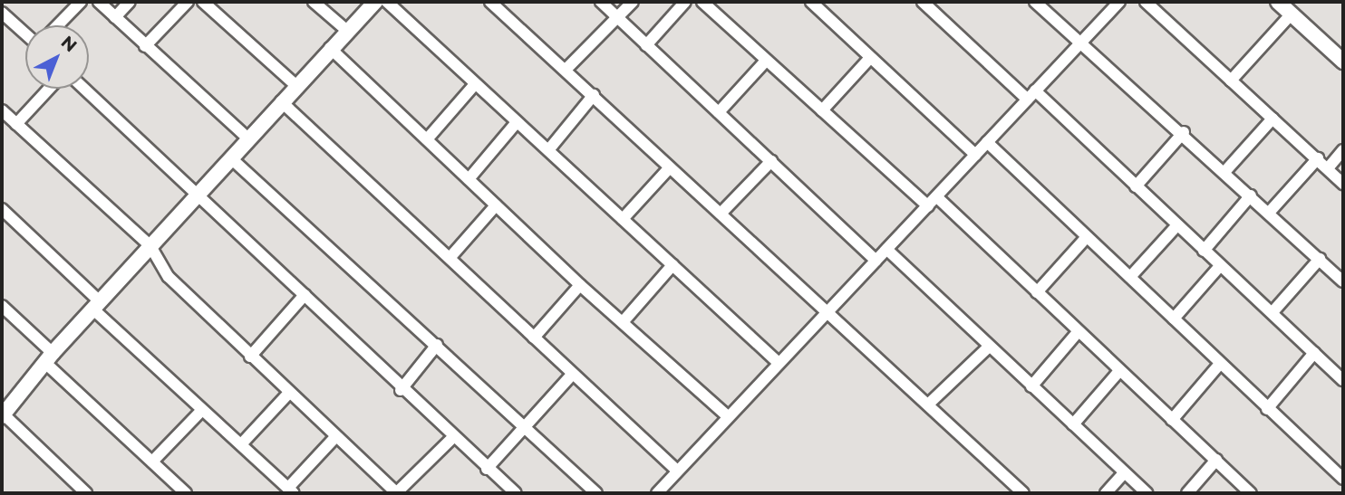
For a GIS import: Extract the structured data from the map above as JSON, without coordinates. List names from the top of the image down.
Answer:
{
  "north": "top right"
}
